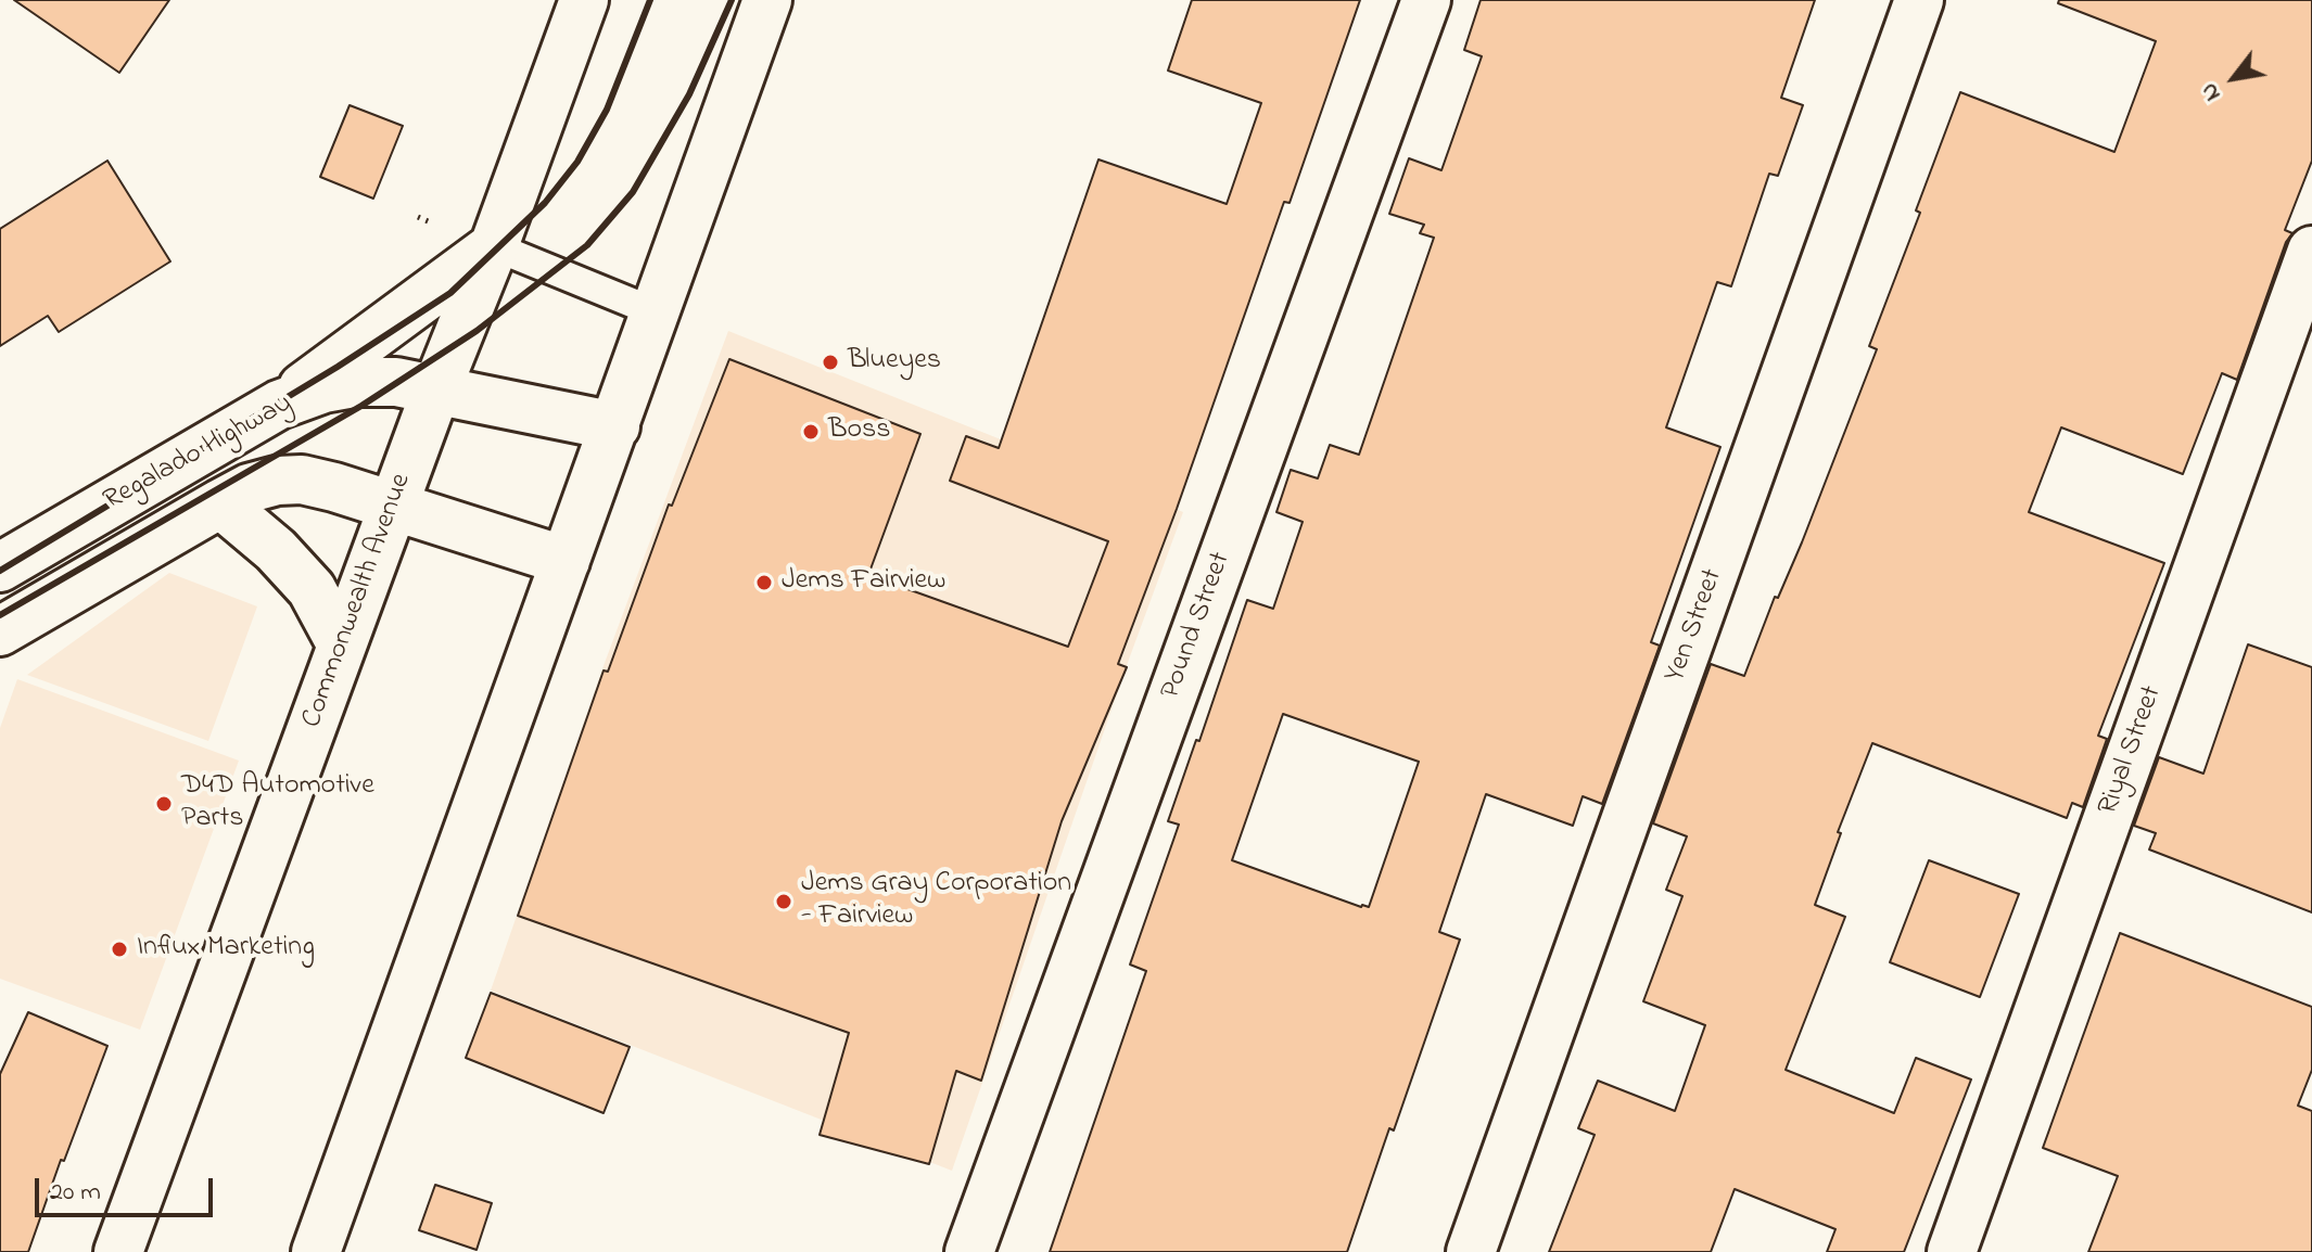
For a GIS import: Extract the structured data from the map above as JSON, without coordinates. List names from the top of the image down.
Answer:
{
  "streets": {
    "main road": [
      "Regalado Highway",
      "Commonwealth Avenue",
      "Pound Street",
      "Yen Street",
      "Riyal Street"
    ]
  },
  "crossings": [
    ["Regalado Highway", "Commonwealth Avenue"]
  ],
  "places": [
    "Blueyes",
    "Boss",
    "Jems Fairview",
    "D4D Automotive Parts",
    "Jems Gray Corporation - Fairview",
    "Influx Marketing"
  ],
  "scale_bar": "20 m",
  "north": "bottom left"
}
